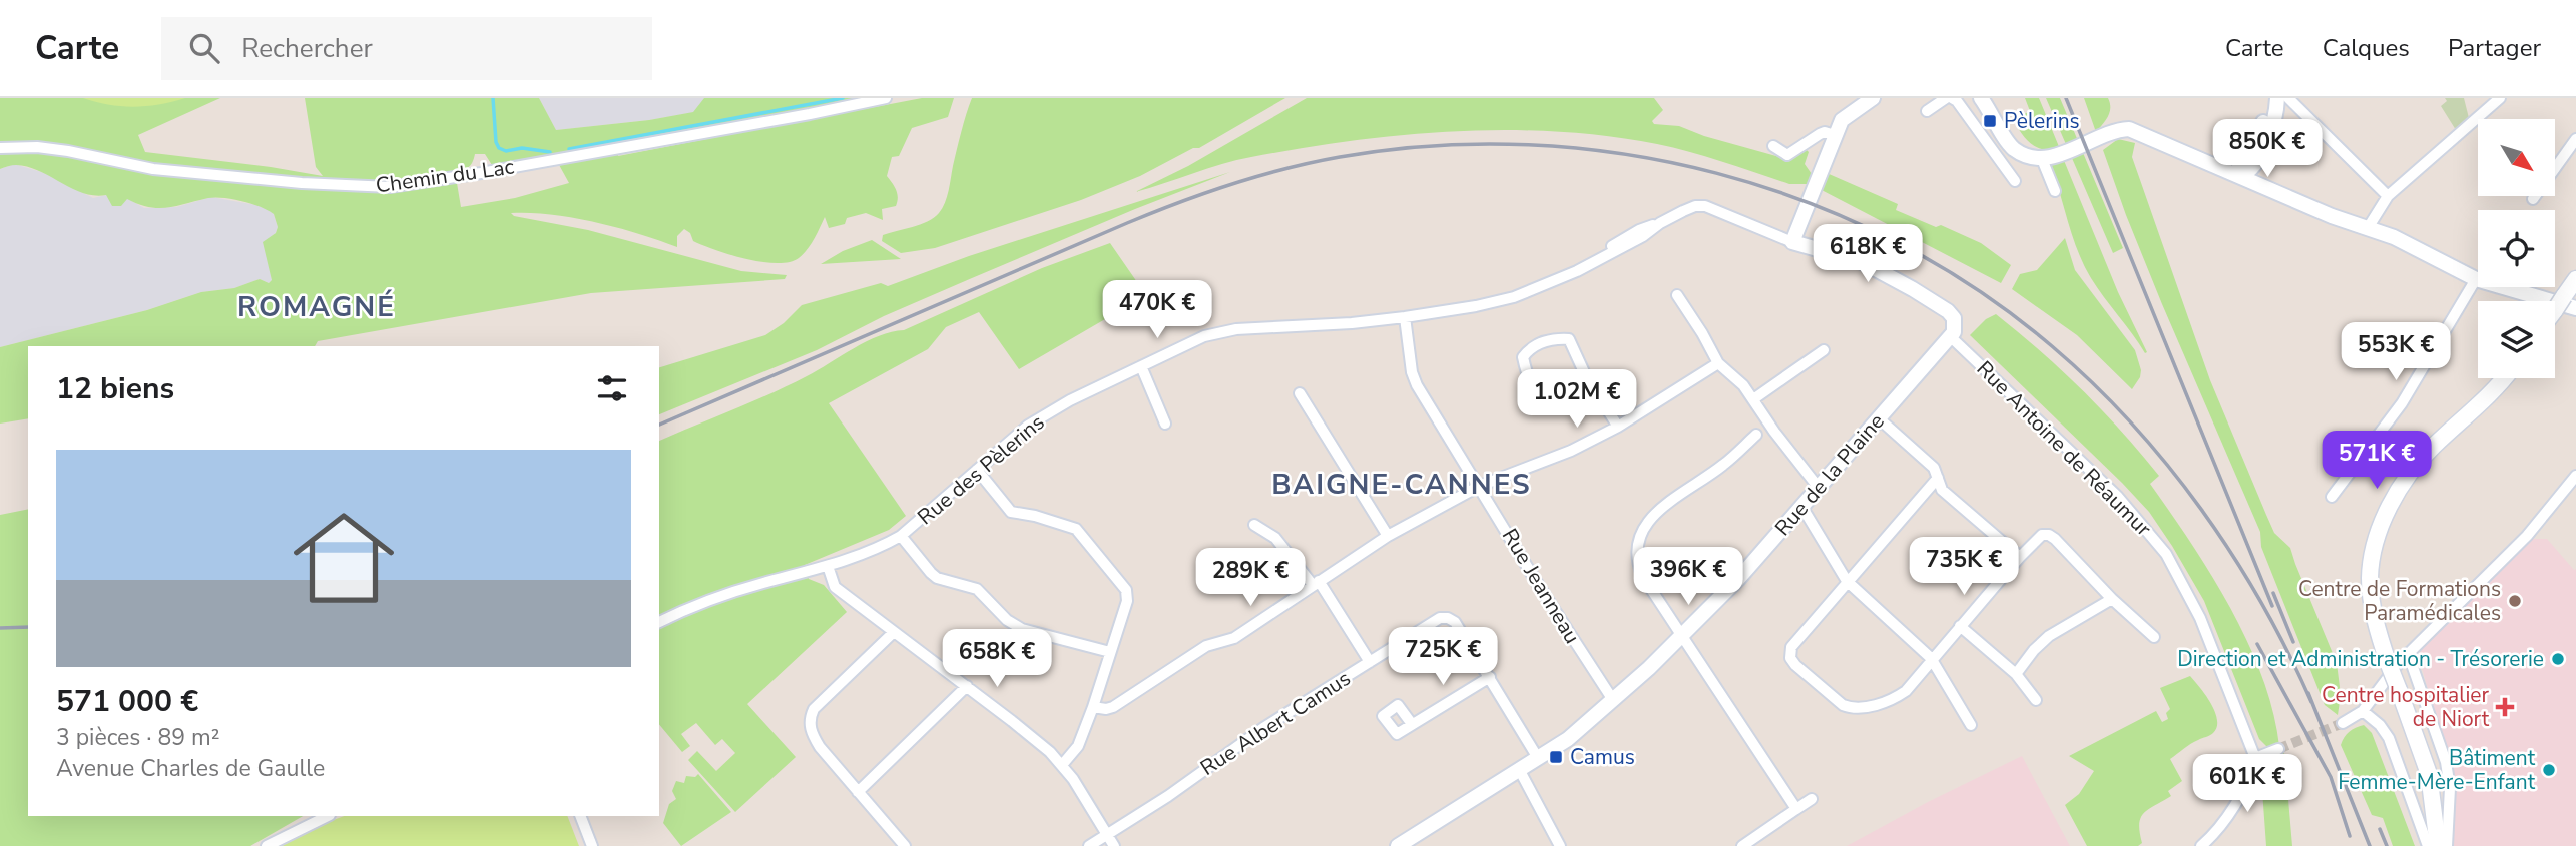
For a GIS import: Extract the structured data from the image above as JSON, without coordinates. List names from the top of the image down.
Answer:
{
  "streets": {
    "street": [
      "Chemin du Lac",
      "Rue Antoine de Réaumur",
      "Rue des Pèlerins",
      "Rue de la Plaine",
      "Rue Jeanneau",
      "Rue Albert Camus"
    ]
  },
  "crossings": [
    ["Rue Antoine de Réaumur", "Rue de la Plaine"],
    ["Rue des Pèlerins", "Rue Jeanneau"],
    ["Rue de la Plaine", "Rue Jeanneau"],
    ["Rue de la Plaine", "Rue Albert Camus"]
  ],
  "districts": ["ROMAGNÉ", "BAIGNE-CANNES"],
  "places": {
    "transit": ["Pèlerins", "Camus"],
    "other": ["Centre de Formations Paramédicales", "Direction et Administration - Trésorerie", "Bâtiment Femme-Mère-Enfant"],
    "health": ["Centre hospitalier de Niort"]
  },
  "north": "bottom right",
  "page": {
    "header": "Carte",
    "search": "Rechercher",
    "nav": ["Carte", "Calques", "Partager"],
    "price": [
      "850K €",
      "618K €",
      "470K €",
      "553K €",
      "1.02M €",
      "571K €",
      "735K €",
      "396K €",
      "289K €",
      "725K €",
      "658K €",
      "601K €"
    ],
    "heading": "12 biens",
    "list": [
      {
        "name": "571 000 €",
        "note": "3 pièces · 89 m² · Avenue Charles de Gaulle"
      }
    ]
  }
}
